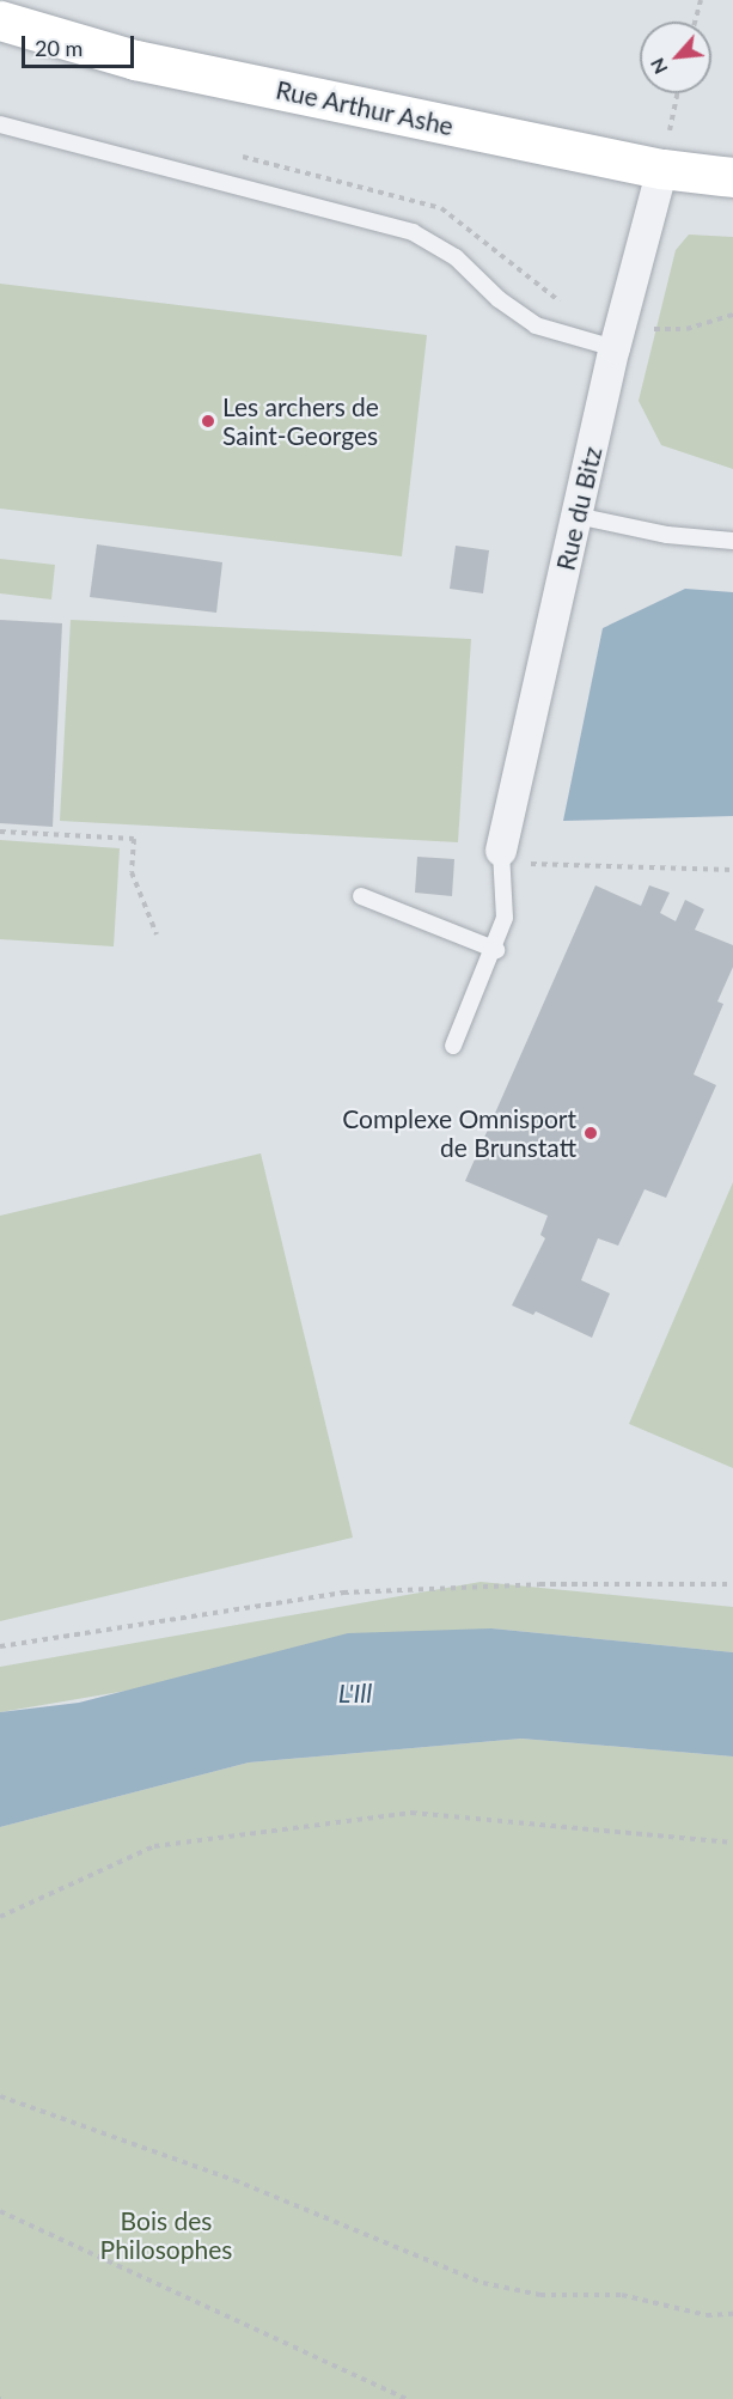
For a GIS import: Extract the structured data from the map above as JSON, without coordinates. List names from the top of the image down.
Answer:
{
  "streets": {
    "main road": ["Rue Arthur Ashe"],
    "street": ["Rue du Bitz"]
  },
  "crossings": [
    ["Rue Arthur Ashe", "Rue du Bitz"]
  ],
  "water": ["L'Ill"],
  "parks": ["Bois des Philosophes"],
  "places": ["Les archers de Saint-Georges", "Complexe Omnisport de Brunstatt"],
  "scale_bar": "20 m",
  "north": "bottom left"
}
